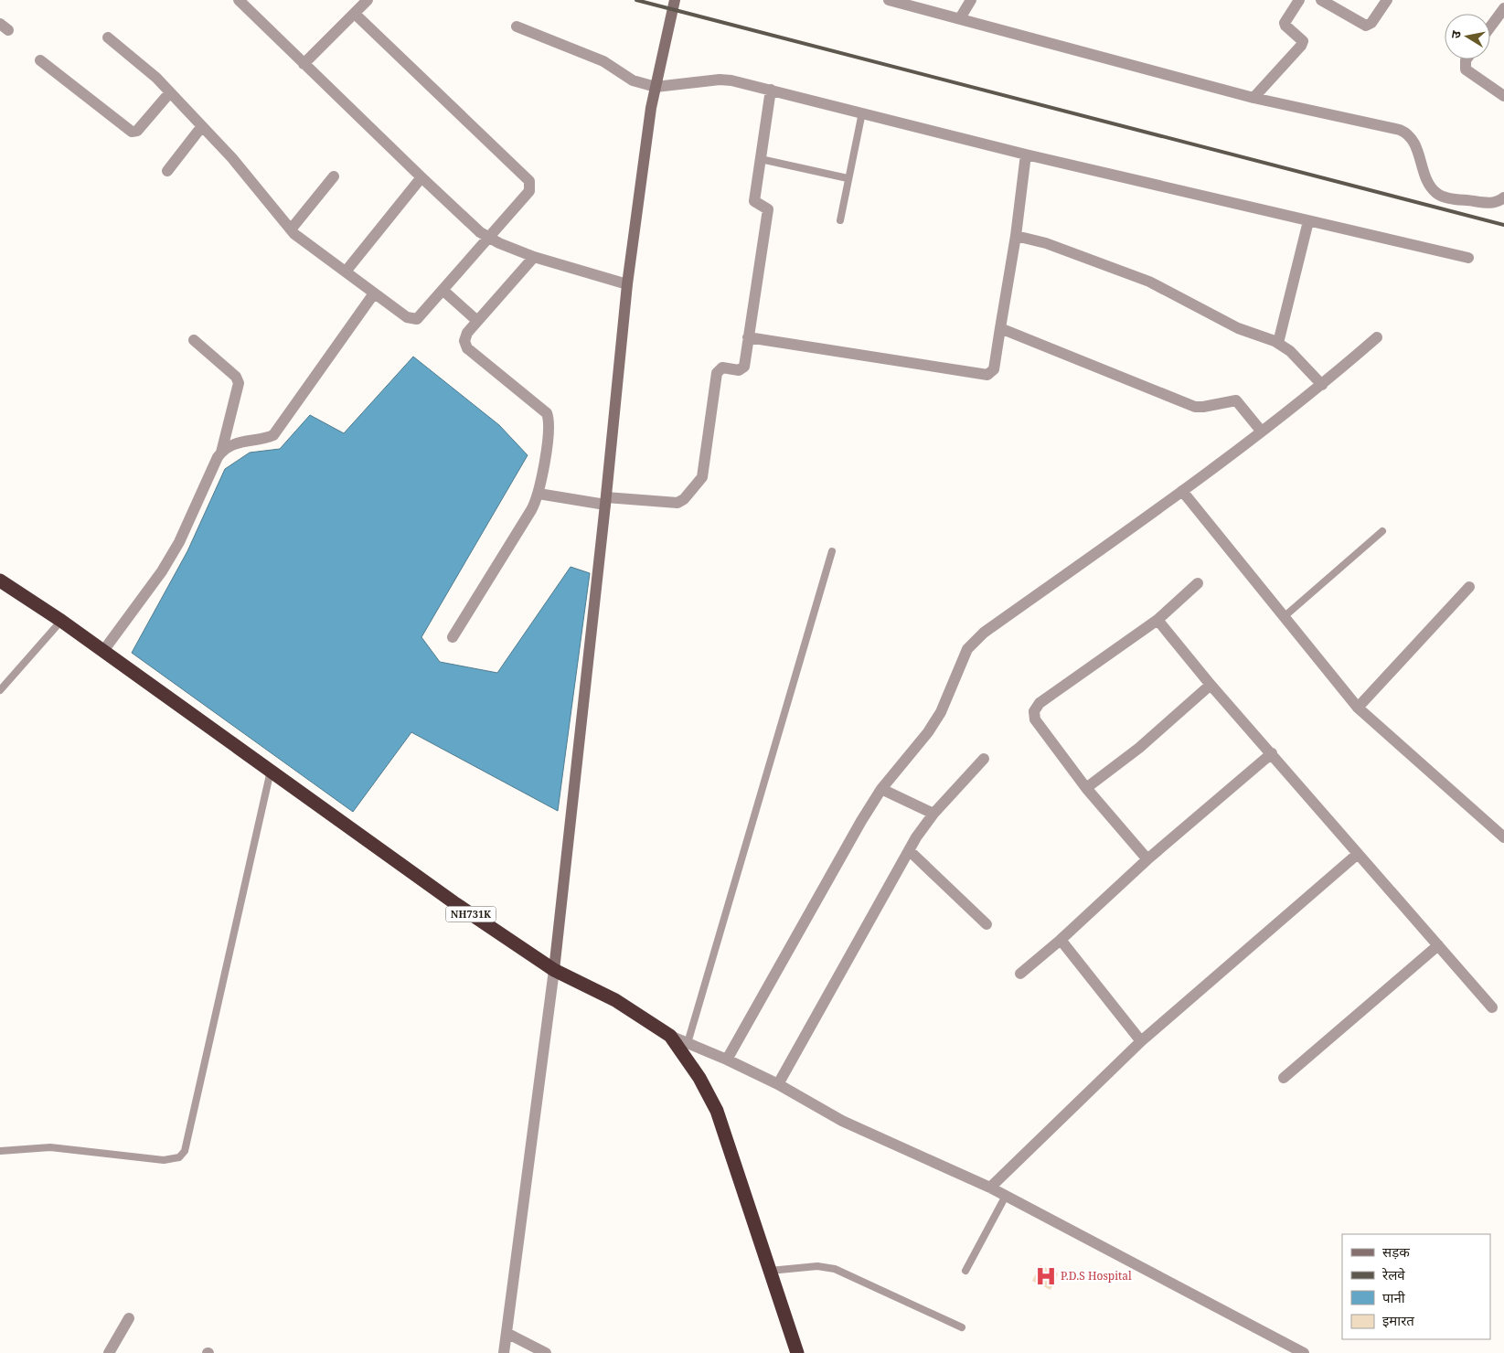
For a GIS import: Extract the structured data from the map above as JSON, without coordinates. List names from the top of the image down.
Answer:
{
  "streets": {
    "highway": ["NH731K"]
  },
  "places": {
    "hospital": ["P.D.S Hospital"]
  },
  "legend": [
    "सड़क",
    "रेलवे",
    "पानी",
    "इमारत"
  ],
  "north": "left"
}
